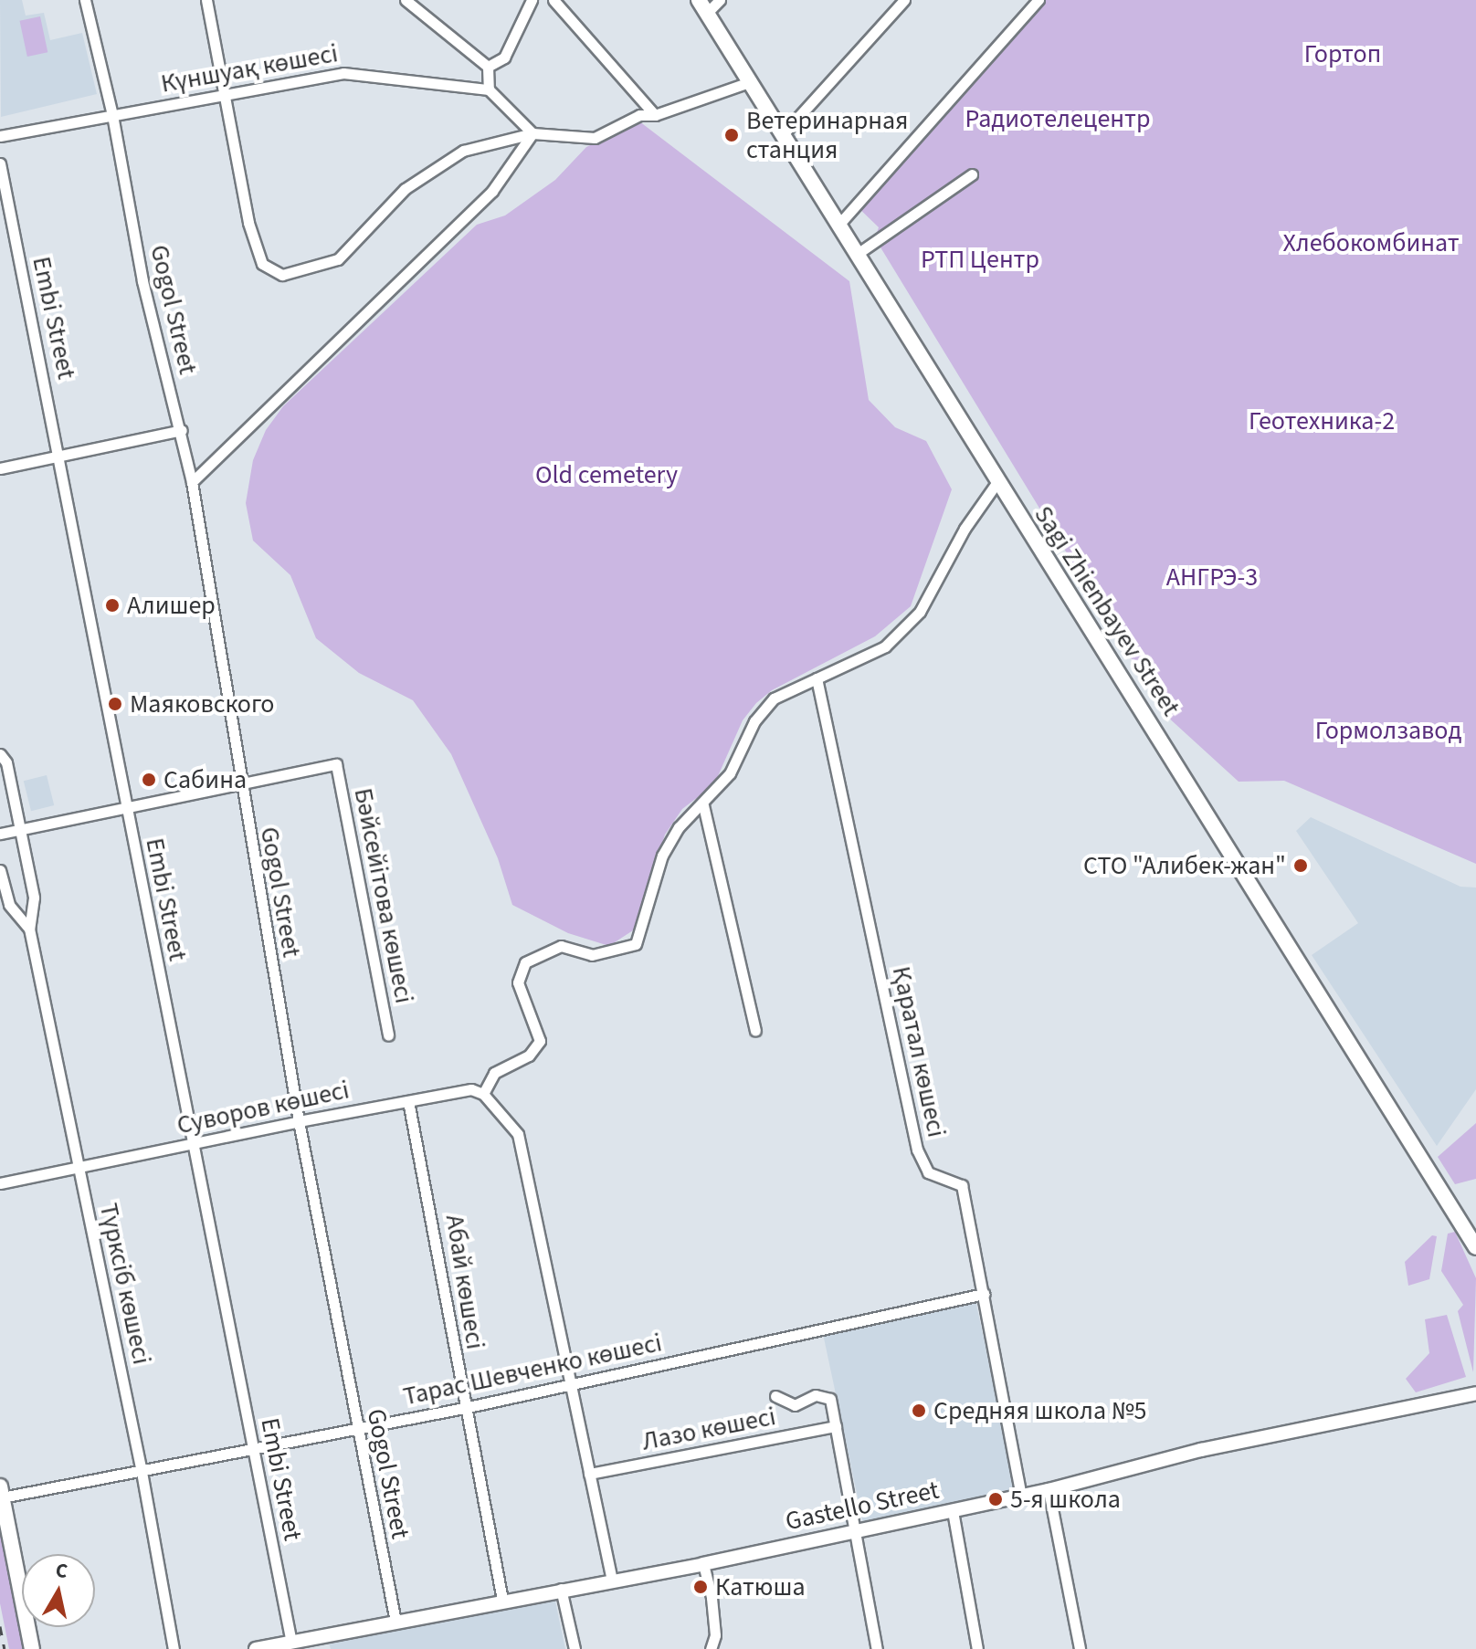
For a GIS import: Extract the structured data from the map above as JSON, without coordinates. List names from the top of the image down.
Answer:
{
  "streets": {
    "main road": ["Sagi Zhienbayev Street"],
    "street": [
      "Күншуақ көшесі",
      "Gogol Street",
      "Embi Street",
      "Бәйсейітова көшесі",
      "Қаратал көшесі",
      "Суворов көшесі",
      "Абай көшесі",
      "Түрксіб көшесі",
      "Тарас Шевченко көшесі",
      "Лазо көшесі",
      "Gastello Street"
    ]
  },
  "crossings": [
    ["Күншуақ көшесі", "Gogol Street"],
    ["Gogol Street", "Бәйсейітова көшесі"],
    ["Gogol Street", "Суворов көшесі"],
    ["Gogol Street", "Тарас Шевченко көшесі"],
    ["Gogol Street", "Gastello Street"],
    ["Embi Street", "Суворов көшесі"],
    ["Embi Street", "Тарас Шевченко көшесі"],
    ["Embi Street", "Gastello Street"],
    ["Қаратал көшесі", "Тарас Шевченко көшесі"],
    ["Қаратал көшесі", "Gastello Street"],
    ["Суворов көшесі", "Абай көшесі"],
    ["Суворов көшесі", "Түрксіб көшесі"],
    ["Абай көшесі", "Тарас Шевченко көшесі"],
    ["Абай көшесі", "Gastello Street"],
    ["Түрксіб көшесі", "Тарас Шевченко көшесі"],
    ["Лазо көшесі", "Gastello Street"]
  ],
  "parks": [
    "Гортоп",
    "Радиотелецентр",
    "Хлебокомбинат",
    "РТП Центр",
    "Геотехника-2",
    "Old cemetery",
    "АНГРЭ-3",
    "Гормолзавод"
  ],
  "places": [
    "Ветеринарная станция",
    "Алишер",
    "Маяковского",
    "Сабина",
    "СТО \"Алибек-жан\"",
    "Средняя школа №5",
    "5-я школа",
    "Катюша"
  ],
  "north": "top"
}
